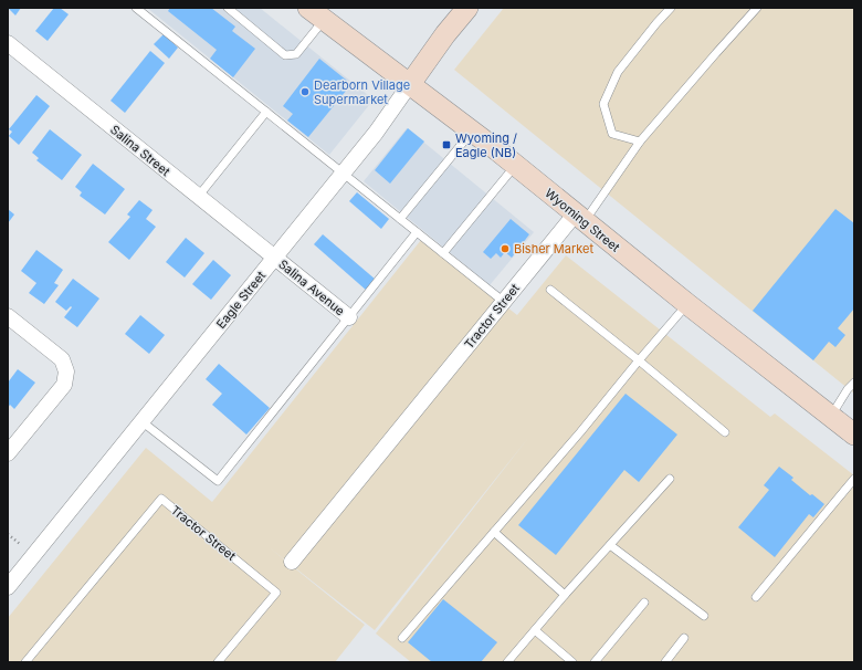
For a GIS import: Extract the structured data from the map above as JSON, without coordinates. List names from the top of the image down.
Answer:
{
  "streets": {
    "main road": ["Wyoming Street", "Eagle Street"],
    "street": ["Salina Street", "Salina Avenue", "Tractor Street"]
  },
  "crossings": [
    ["Salina Street", "Salina Avenue"],
    ["Salina Street", "Eagle Street"],
    ["Wyoming Street", "Eagle Street"],
    ["Wyoming Street", "Tractor Street"],
    ["Salina Avenue", "Eagle Street"]
  ],
  "places": {
    "other": ["Dearborn Village Supermarket", "Bisher Market"],
    "transit": ["Wyoming / Eagle (NB)"]
  }
}
